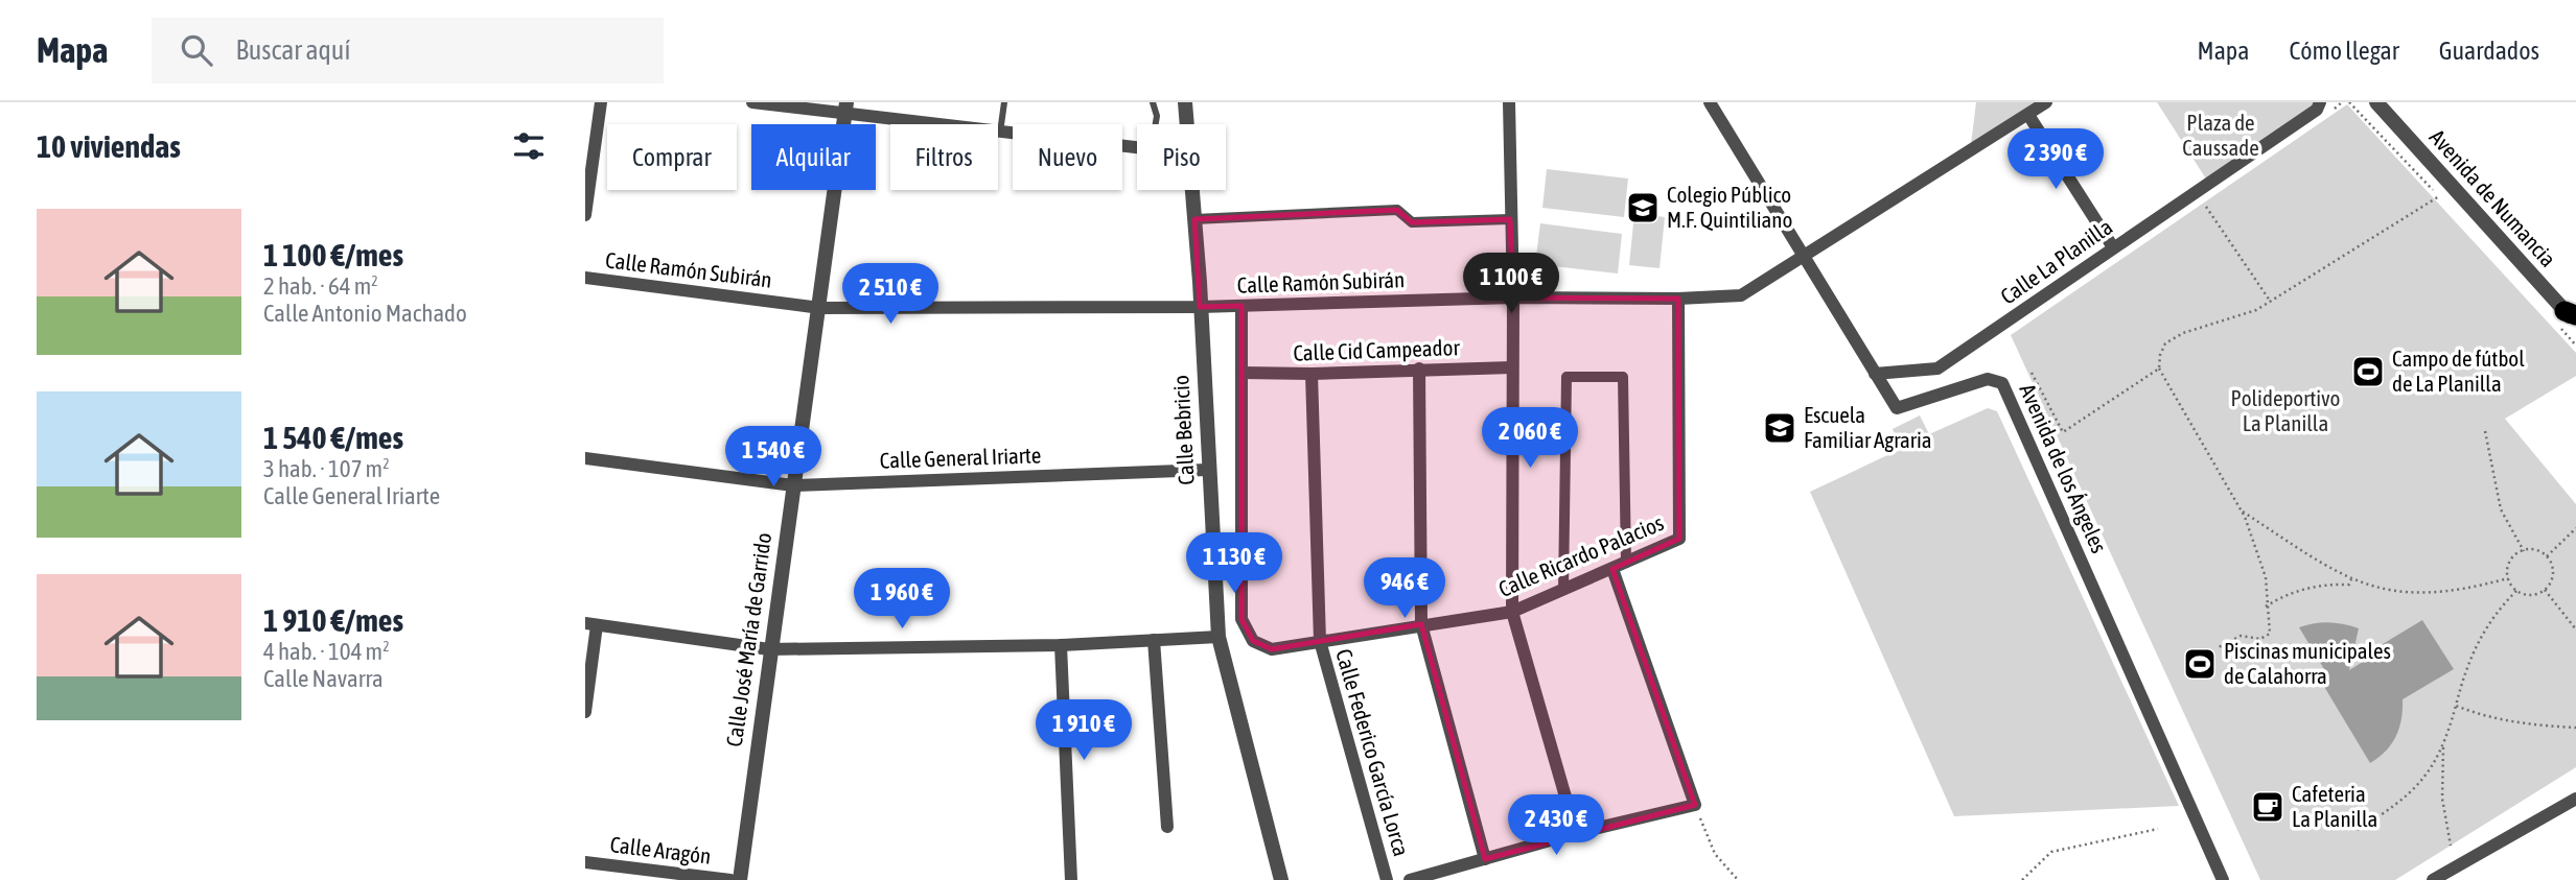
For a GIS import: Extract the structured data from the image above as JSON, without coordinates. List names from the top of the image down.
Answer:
{
  "streets": {
    "street": [
      "Avenida de Numancia",
      "Calle La Planilla",
      "Calle Ramón Subirán",
      "Calle Cid Campeador",
      "Calle Bebricio",
      "Calle General Iriarte",
      "Avenida de los Ángeles",
      "Calle Ricardo Palacios",
      "Calle José María de Garrido",
      "Calle Federico García Lorca",
      "Calle Aragón"
    ]
  },
  "crossings": [
    ["Calle La Planilla", "Avenida de los Ángeles"],
    ["Calle Ramón Subirán", "Calle Bebricio"],
    ["Calle Ramón Subirán", "Avenida de los Ángeles"],
    ["Calle Ramón Subirán", "Calle Ricardo Palacios"],
    ["Calle Ramón Subirán", "Calle José María de Garrido"],
    ["Calle Cid Campeador", "Calle Ricardo Palacios"],
    ["Calle Cid Campeador", "Calle Federico García Lorca"],
    ["Calle Bebricio", "Calle General Iriarte"],
    ["Calle General Iriarte", "Calle José María de Garrido"],
    ["Calle Ricardo Palacios", "Calle Federico García Lorca"]
  ],
  "parks": ["Plaza de Caussade", "Polideportivo La Planilla"],
  "places": {
    "school or university": ["Colegio Público M.F. Quintiliano", "Escuela Familiar Agraria"],
    "sports": ["Campo de fútbol de La Planilla", "Piscinas municipales de Calahorra"],
    "cafe": ["Cafeteria La Planilla"]
  },
  "page": {
    "header": "Mapa",
    "search": "Buscar aquí",
    "nav": ["Mapa", "Cómo llegar", "Guardados"],
    "heading": "10 viviendas",
    "chip": [
      "Comprar",
      "Alquilar",
      "Filtros",
      "Nuevo",
      "Piso"
    ],
    "price": [
      "2 390 €",
      "1 100 €",
      "2 510 €",
      "2 060 €",
      "1 540 €",
      "1 130 €",
      "946 €",
      "1 960 €",
      "1 910 €",
      "2 430 €"
    ],
    "list": [
      {
        "name": "1 100 €/mes",
        "note": "2 hab. · 64 m² · Calle Antonio Machado"
      },
      {
        "name": "1 540 €/mes",
        "note": "3 hab. · 107 m² · Calle General Iriarte"
      },
      {
        "name": "1 910 €/mes",
        "note": "4 hab. · 104 m² · Calle Navarra"
      }
    ]
  }
}
